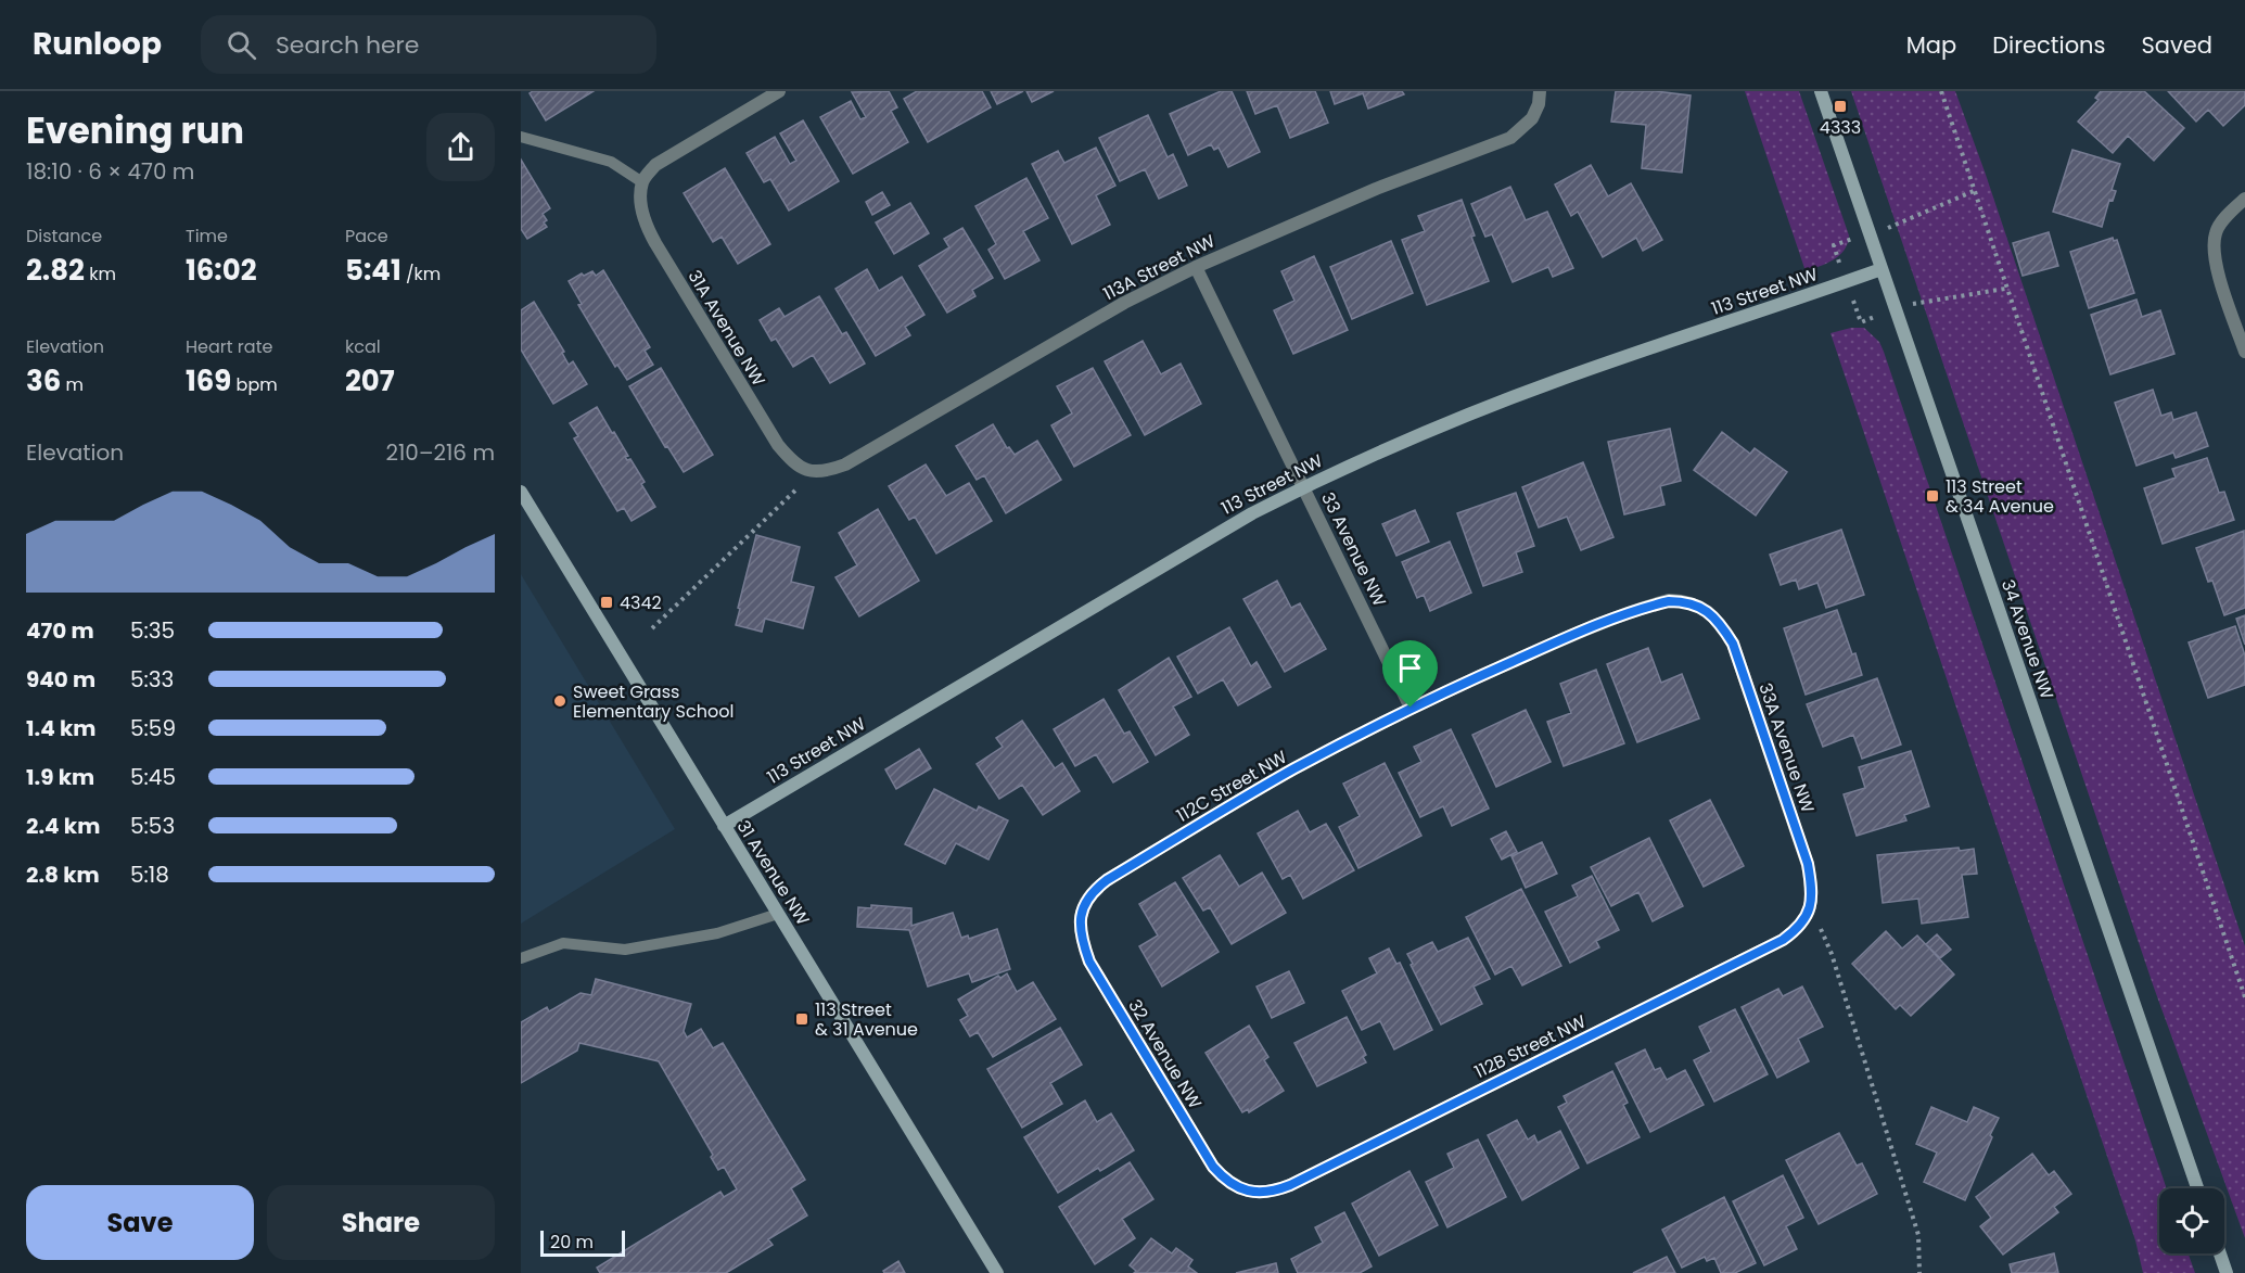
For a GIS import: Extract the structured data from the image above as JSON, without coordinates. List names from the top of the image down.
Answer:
{
  "streets": {
    "street": [
      "113A Street NW",
      "113 Street NW",
      "31A Avenue NW",
      "33 Avenue NW",
      "34 Avenue NW",
      "33A Avenue NW",
      "112C Street NW",
      "31 Avenue NW",
      "112B Street NW",
      "32 Avenue NW"
    ]
  },
  "crossings": [
    ["113A Street NW", "31A Avenue NW"],
    ["113A Street NW", "33 Avenue NW"],
    ["113 Street NW", "33 Avenue NW"],
    ["113 Street NW", "34 Avenue NW"],
    ["113 Street NW", "31 Avenue NW"],
    ["33 Avenue NW", "112C Street NW"],
    ["33A Avenue NW", "112C Street NW"],
    ["33A Avenue NW", "112B Street NW"],
    ["112C Street NW", "32 Avenue NW"],
    ["112B Street NW", "32 Avenue NW"]
  ],
  "places": {
    "transit": [
      "4333",
      "113 Street & 34 Avenue",
      "4342",
      "113 Street & 31 Avenue"
    ],
    "other": ["Sweet Grass Elementary School"]
  },
  "scale_bar": "20 m",
  "page": {
    "header": "Runloop",
    "search": "Search here",
    "nav": ["Map", "Directions", "Saved"],
    "heading": ["Evening run", "18:10 · 6 × 470 m"],
    "stats": [
      ["Distance", "2.82 km"],
      ["Time", "16:02"],
      ["Pace", "5:41 /km"],
      ["Elevation", "36 m"],
      ["Heart rate", "169 bpm"],
      ["kcal", "207"]
    ],
    "chart": ["Elevation", "210–216 m"],
    "list": [
      {
        "name": "470 m",
        "note": "5:35"
      },
      {
        "name": "940 m",
        "note": "5:33"
      },
      {
        "name": "1.4 km",
        "note": "5:59"
      },
      {
        "name": "1.9 km",
        "note": "5:45"
      },
      {
        "name": "2.4 km",
        "note": "5:53"
      },
      {
        "name": "2.8 km",
        "note": "5:18"
      }
    ],
    "buttons": ["Save", "Share"],
    "scale": "20 m"
  }
}
